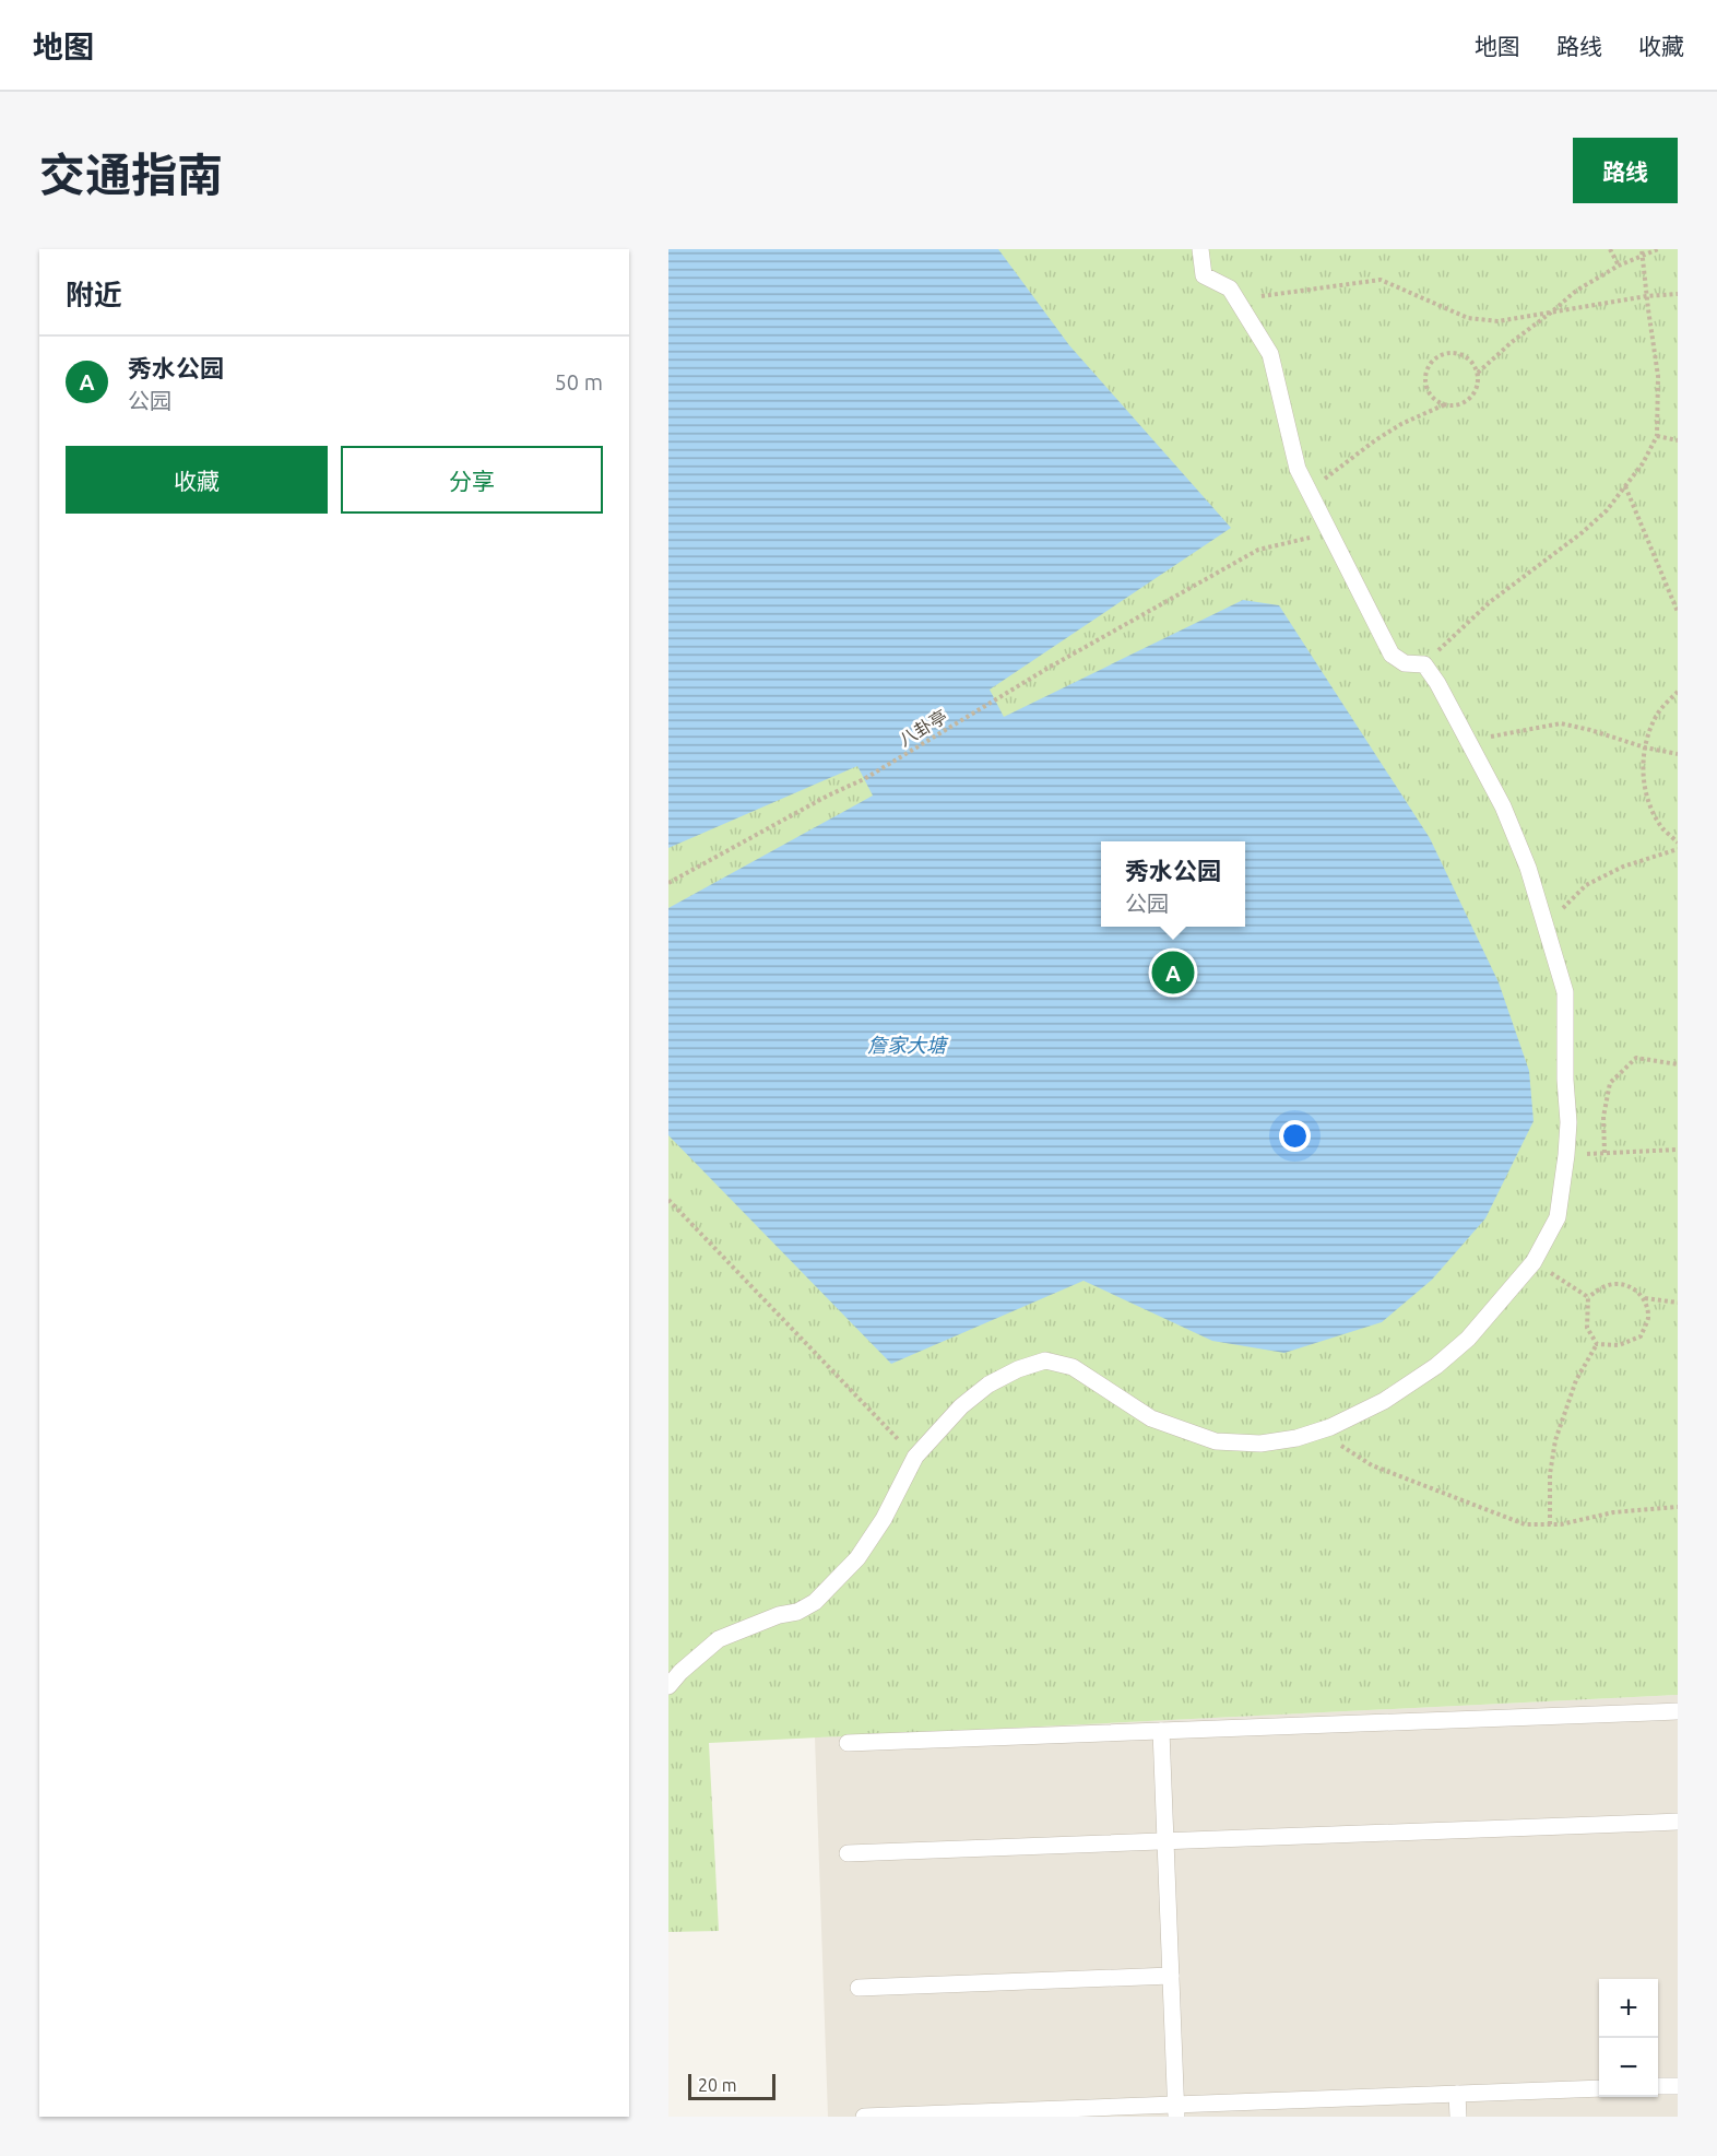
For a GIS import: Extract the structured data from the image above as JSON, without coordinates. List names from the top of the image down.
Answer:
{
  "streets": {
    "path": ["八卦亭"]
  },
  "water": ["詹家大塘"],
  "scale_bar": "20 m",
  "page": {
    "header": "地图",
    "nav": ["地图", "路线", "收藏"],
    "title": "交通指南",
    "buttons": [
      "路线",
      ["收藏", "分享"]
    ],
    "heading": "附近",
    "list": [
      {
        "mark": "A",
        "name": "秀水公园",
        "note": "公园",
        "value": "50 m"
      }
    ],
    "popup": ["秀水公园", "公园"],
    "pins": "A",
    "map_buttons": ["+", "−"],
    "scale": "20 m"
  }
}
